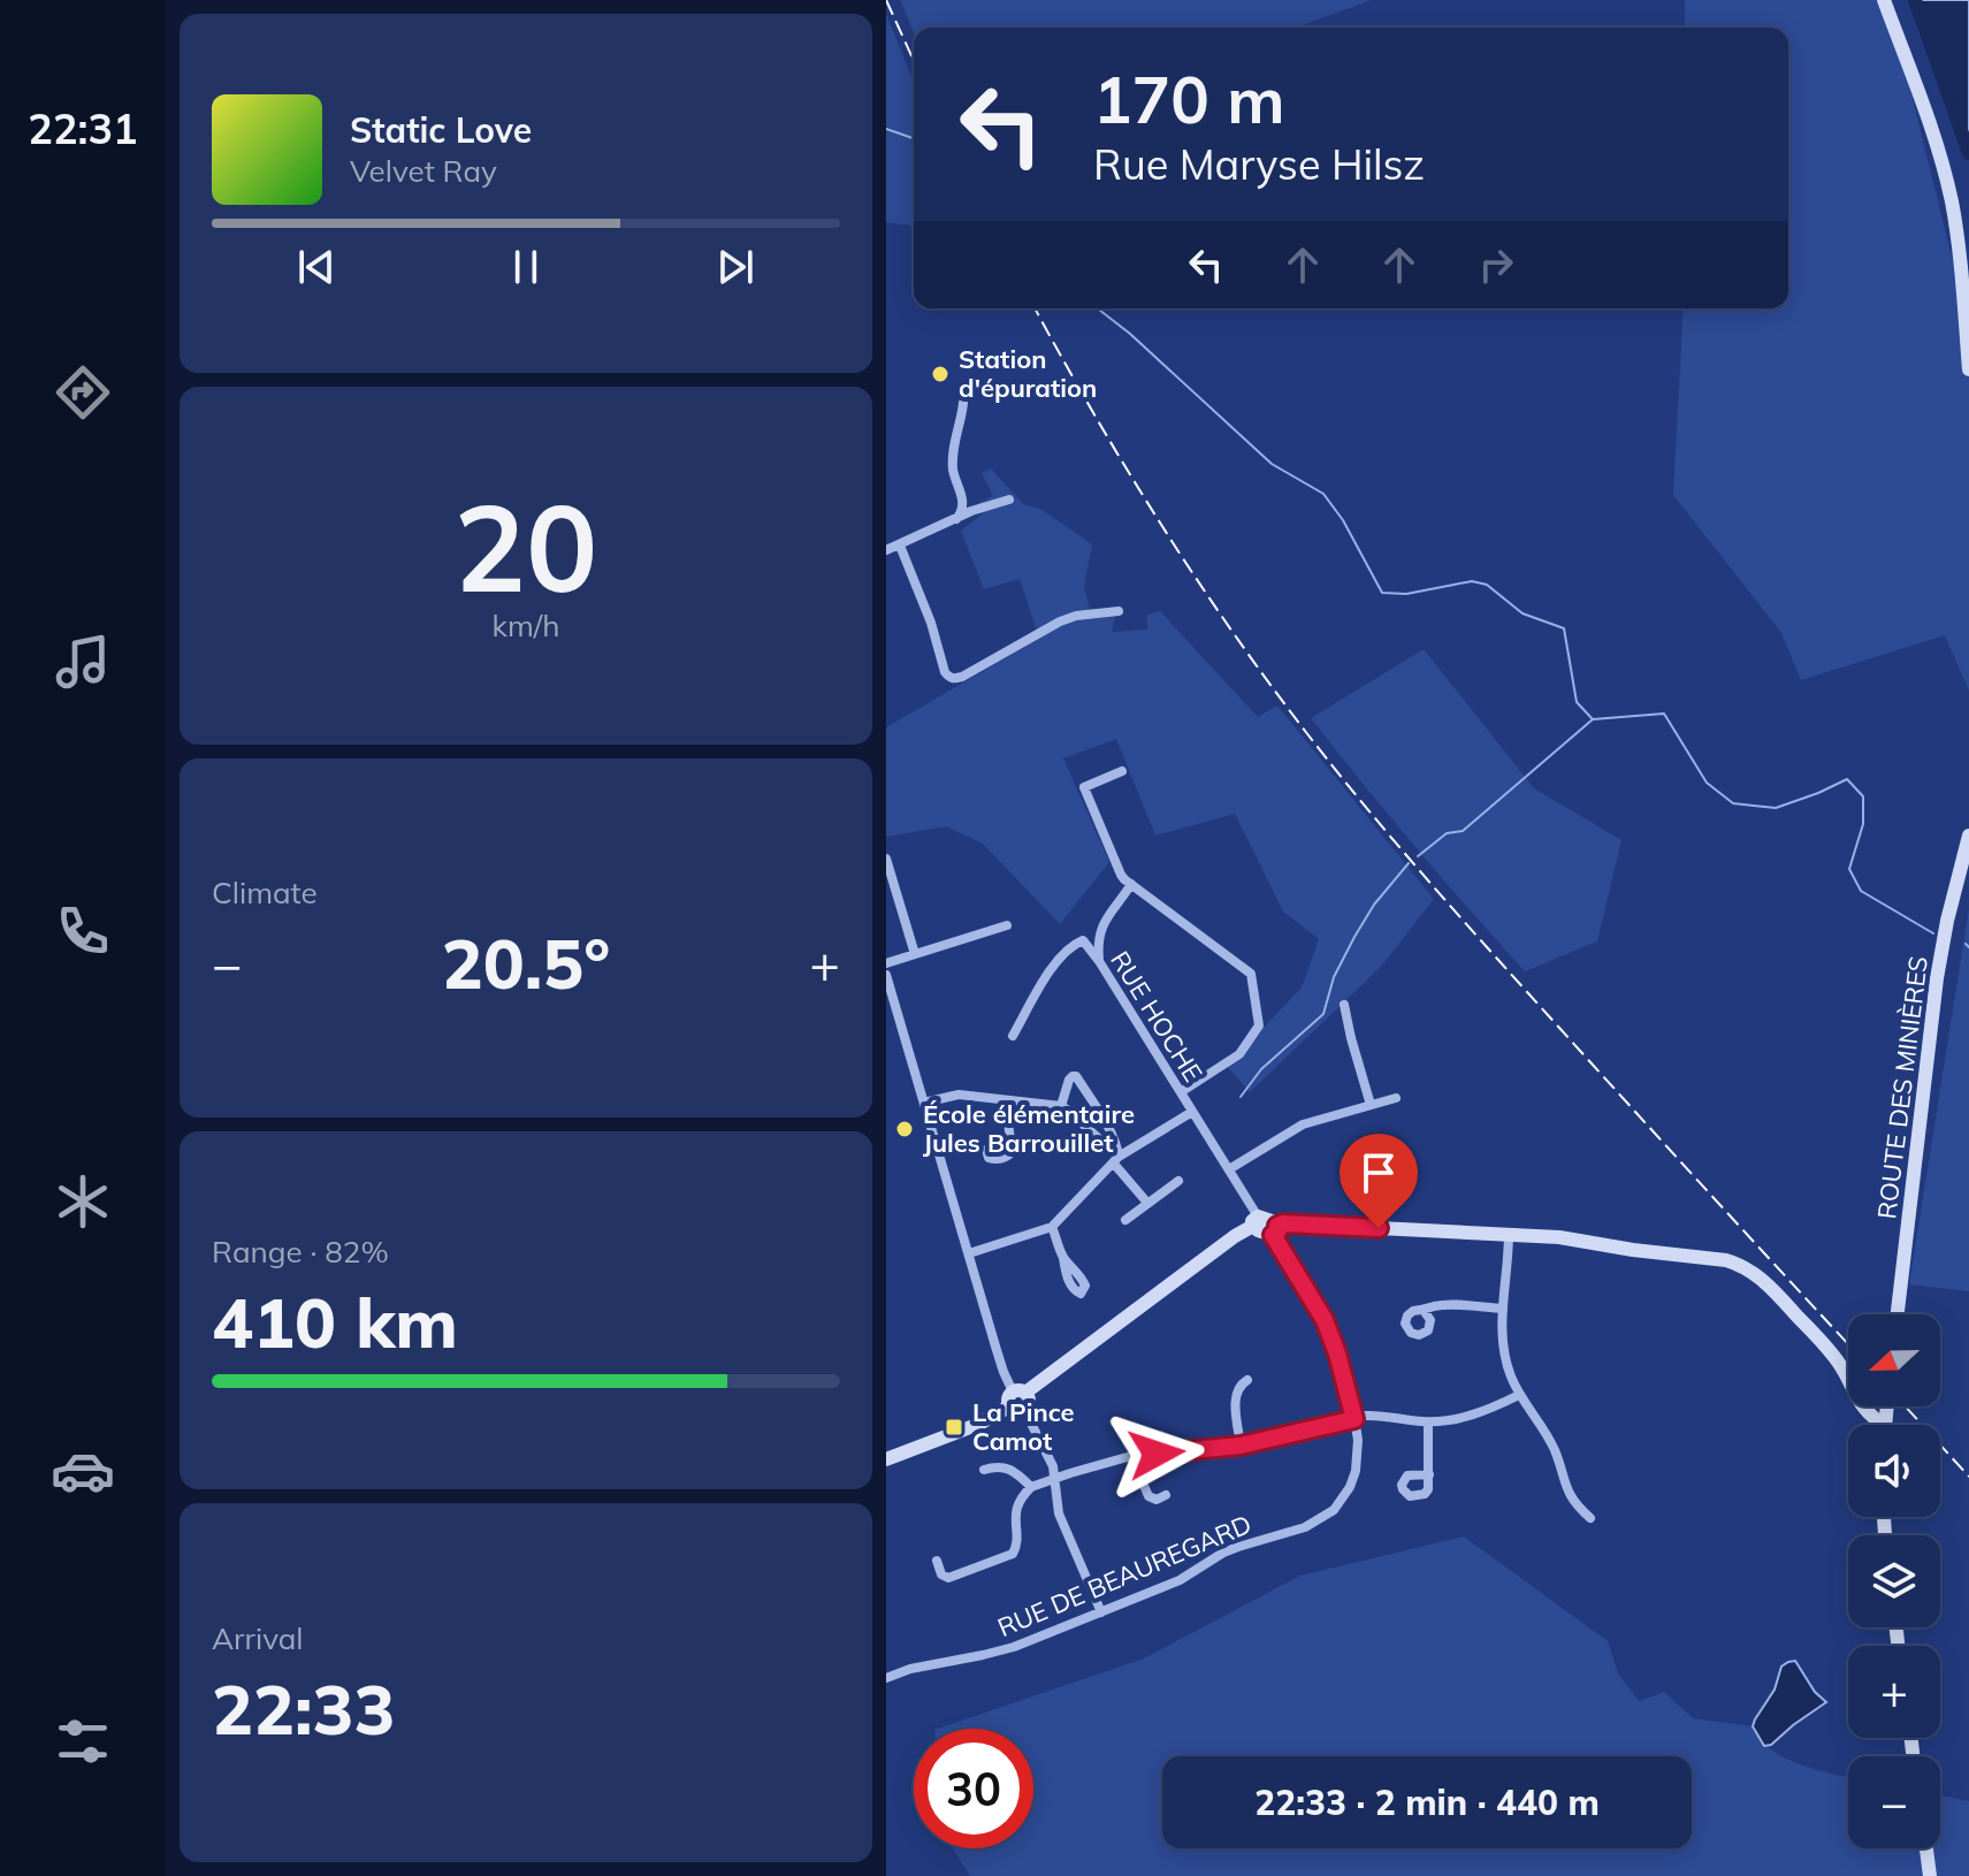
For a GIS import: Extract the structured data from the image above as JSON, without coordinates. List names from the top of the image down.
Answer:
{
  "streets": {
    "street": ["RUE HOCHE", "ROUTE DES MINIÈRES", "RUE DE BEAUREGARD"]
  },
  "places": {
    "other": ["Station d'épuration", "École élémentaire Jules Barrouillet"],
    "transit": ["La Pince Camot"]
  },
  "north": "left",
  "page": {
    "tabs": "22:31",
    "turn": ["170 m", "Rue Maryse Hilsz"],
    "song": ["Static Love", "Velvet Ray"],
    "tile": [
      ["20", "km/h"],
      "Climate",
      ["Range · 82%", "410 km"],
      ["Arrival", "22:33"]
    ],
    "heat": ["−", "20.5°", "+"],
    "map_buttons": ["+", "−"],
    "limit": "30",
    "trip": "22:33 · 2 min · 440 m"
  }
}
